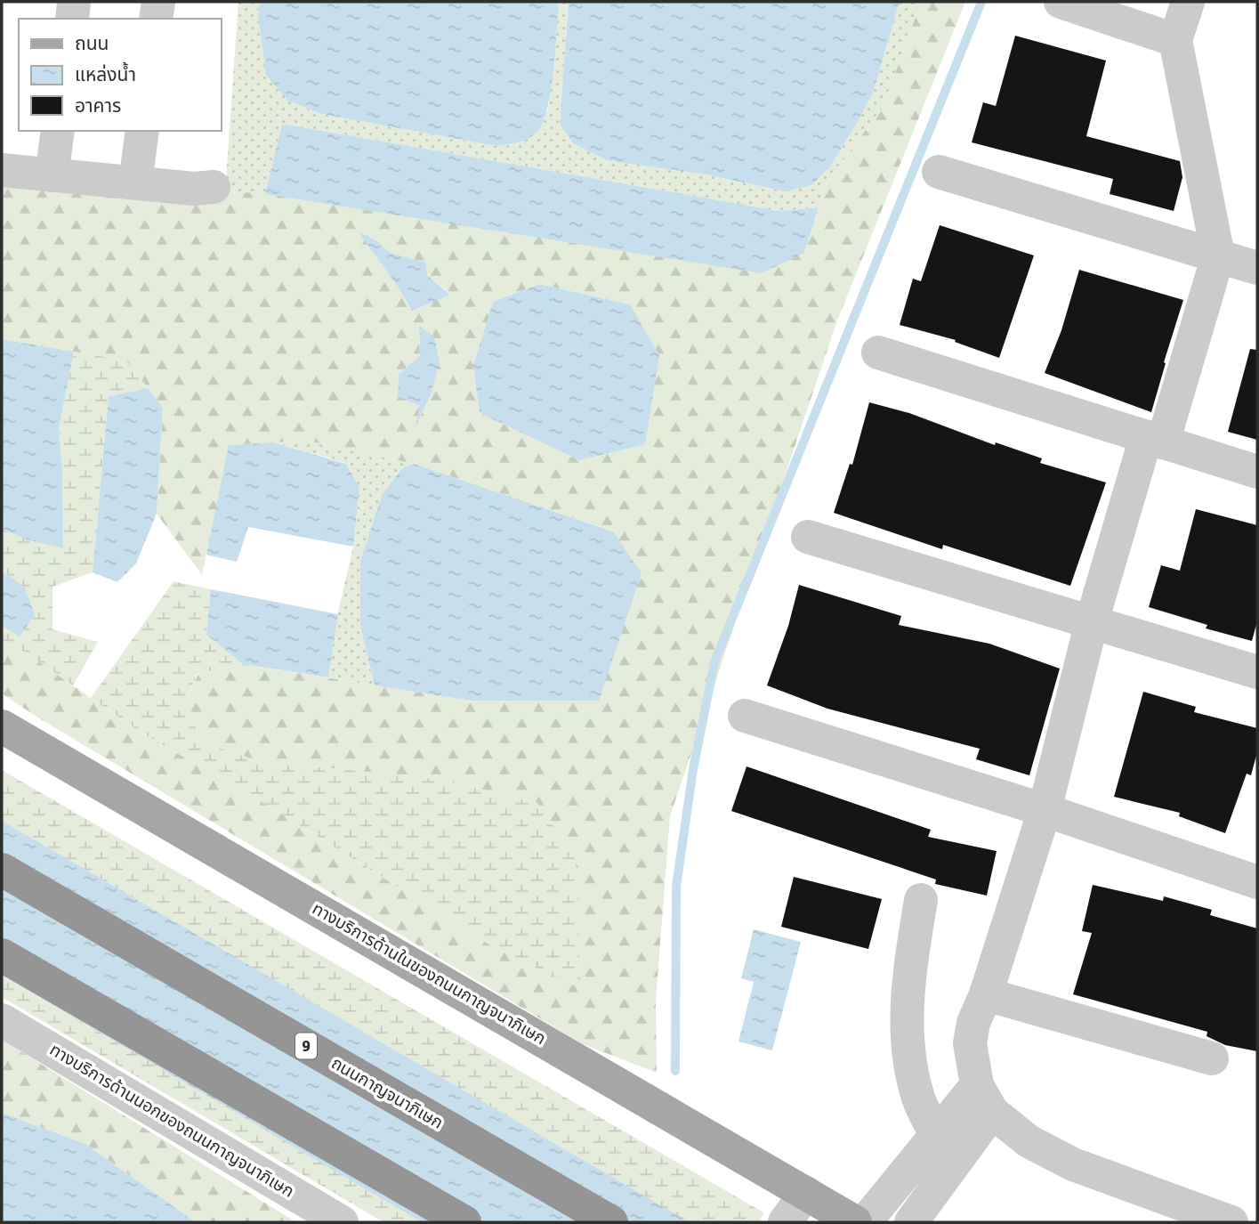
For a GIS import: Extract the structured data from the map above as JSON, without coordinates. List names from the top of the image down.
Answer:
{
  "streets": {
    "highway": ["9", "ถนนกาญจนาภิเษก"],
    "main road": ["ทางบริการด้านในของถนนกาญจนาภิเษก"],
    "street": ["ทางบริการด้านนอกของถนนกาญจนาภิเษก"]
  },
  "legend": ["ถนน", "แหล่งน้ำ", "อาคาร"]
}
